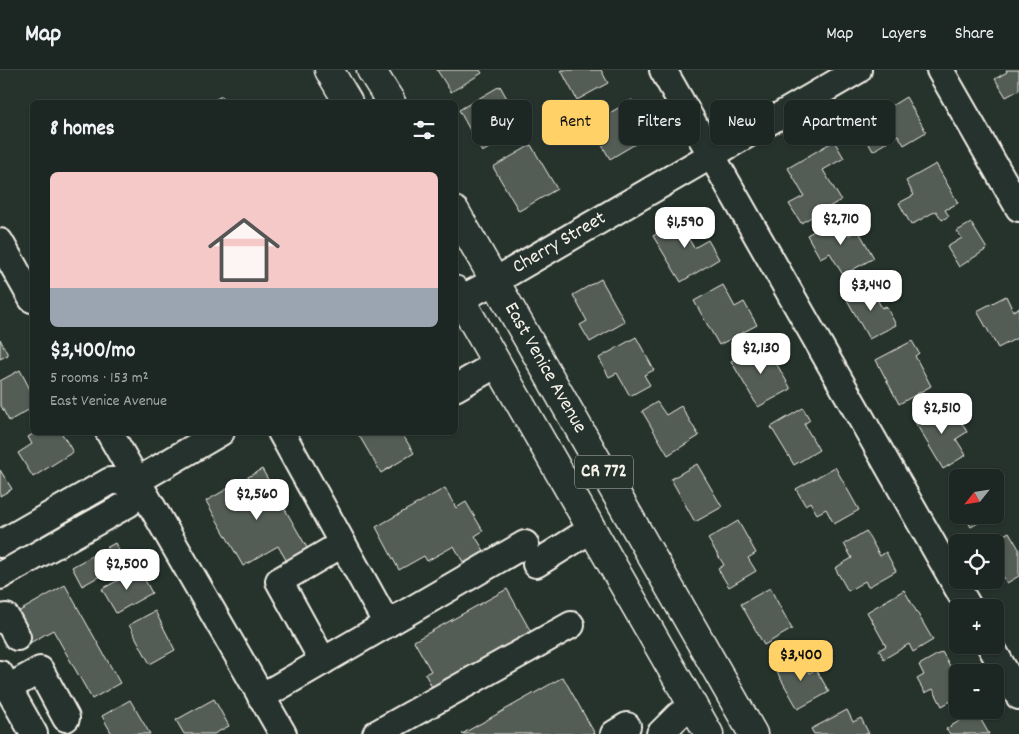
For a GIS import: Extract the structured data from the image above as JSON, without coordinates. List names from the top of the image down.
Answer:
{
  "streets": {
    "main road": ["East Venice Avenue", "CR 772"],
    "street": ["Cherry Street"]
  },
  "crossings": [
    ["Cherry Street", "East Venice Avenue"]
  ],
  "north": "bottom left",
  "page": {
    "header": "Map",
    "nav": ["Map", "Layers", "Share"],
    "chip": [
      "Buy",
      "Rent",
      "Filters",
      "New",
      "Apartment"
    ],
    "heading": "8 homes",
    "list": [
      {
        "name": "$3,400/mo",
        "note": "5 rooms · 153 m² · East Venice Avenue"
      }
    ],
    "price": [
      "$2,710",
      "$1,590",
      "$3,440",
      "$2,130",
      "$2,510",
      "$2,560",
      "$2,500",
      "$3,400"
    ],
    "map_buttons": ["+", "−"]
  }
}
